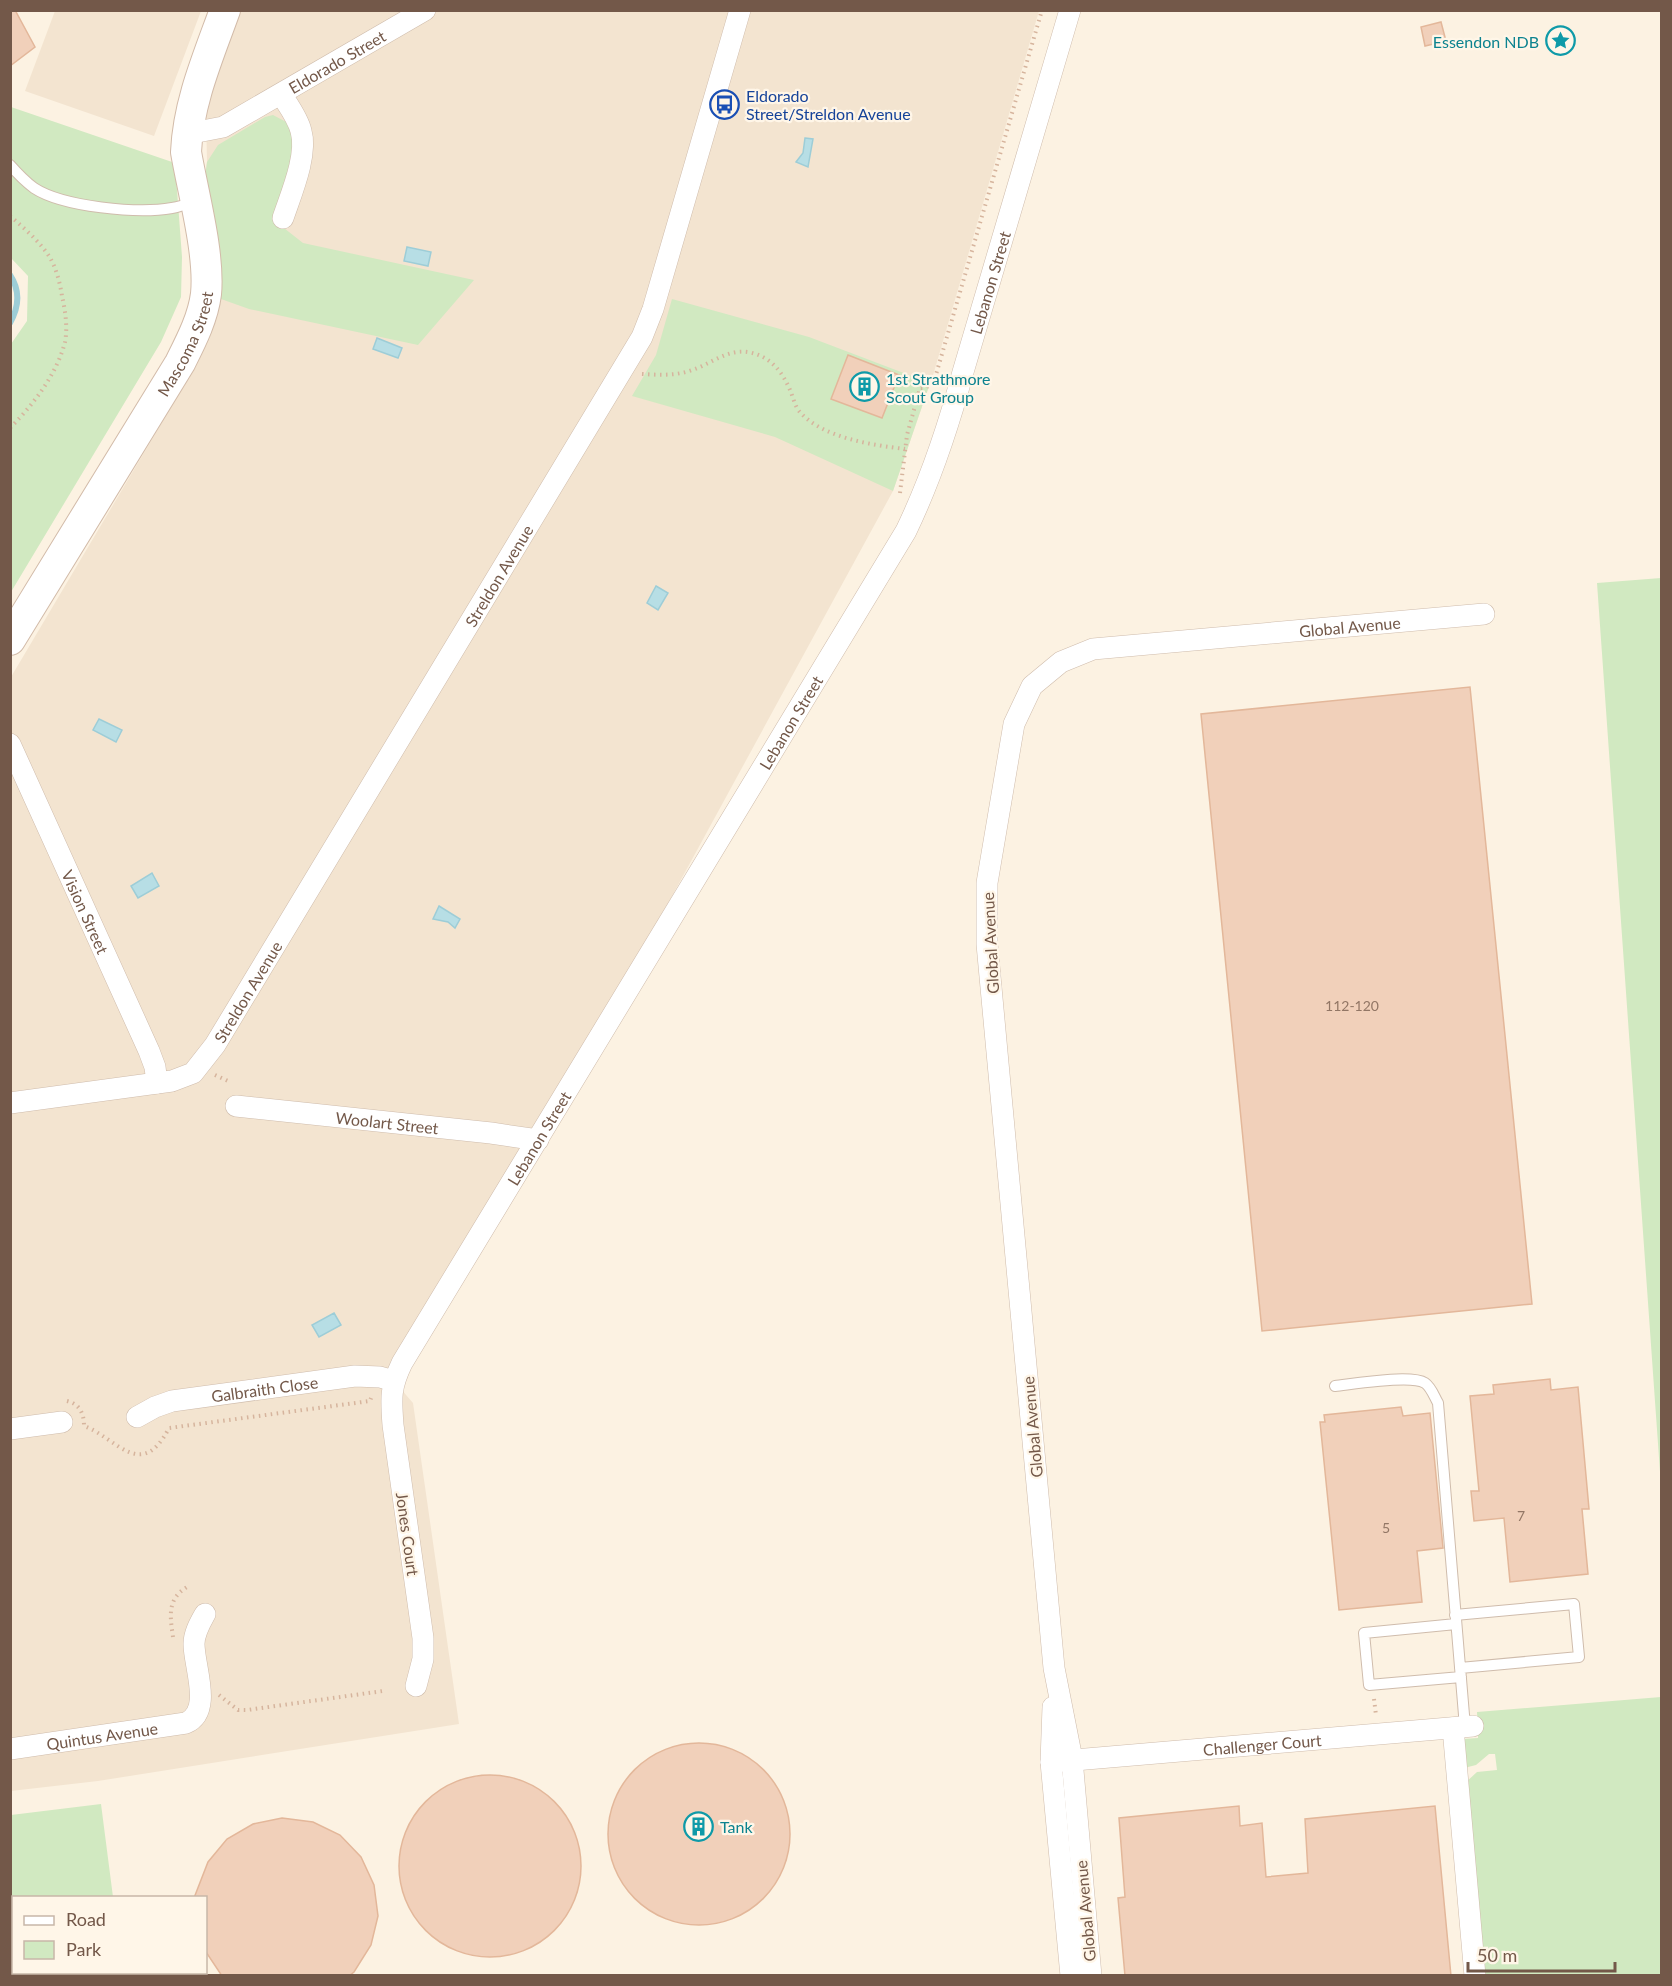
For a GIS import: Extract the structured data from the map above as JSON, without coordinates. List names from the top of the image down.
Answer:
{
  "streets": {
    "main road": ["Mascoma Street"],
    "street": [
      "Eldorado Street",
      "Lebanon Street",
      "Streldon Avenue",
      "Global Avenue",
      "Vision Street",
      "Woolart Street",
      "Galbraith Close",
      "Jones Court",
      "Quintus Avenue",
      "Challenger Court"
    ]
  },
  "crossings": [
    ["Eldorado Street", "Mascoma Street"],
    ["Lebanon Street", "Woolart Street"],
    ["Lebanon Street", "Galbraith Close"],
    ["Lebanon Street", "Jones Court"],
    ["Streldon Avenue", "Vision Street"],
    ["Global Avenue", "Challenger Court"],
    ["Galbraith Close", "Jones Court"]
  ],
  "places": {
    "place": ["Essendon NDB"],
    "bus stop": ["Eldorado Street/Streldon Avenue"],
    "building": ["1st Strathmore Scout Group", "Tank"]
  },
  "house_numbers": ["112-120", "7", "5"],
  "legend": ["Road", "Park"],
  "scale_bar": "50 m"
}
